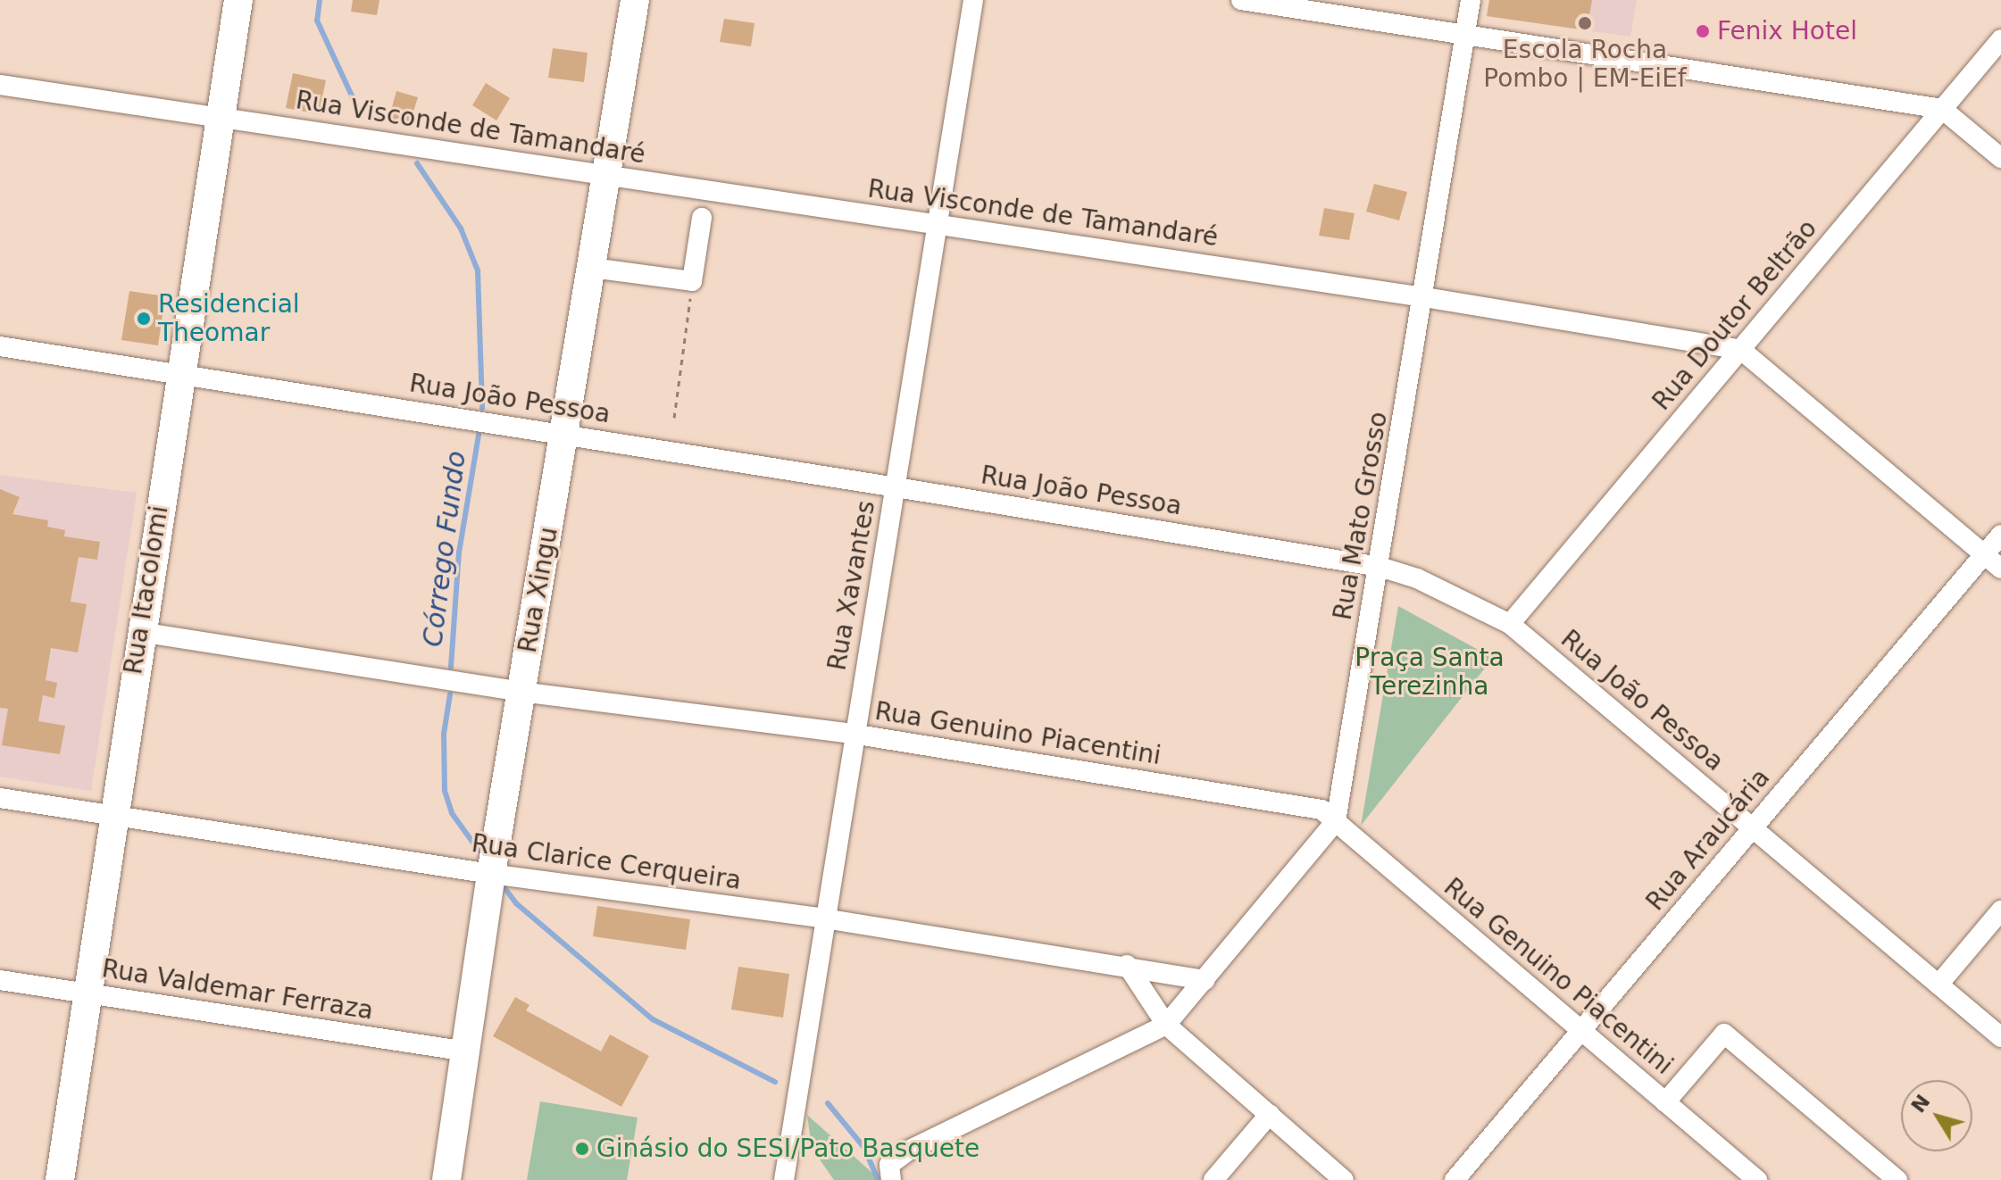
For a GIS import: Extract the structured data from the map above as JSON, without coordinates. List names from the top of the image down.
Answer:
{
  "streets": {
    "street": [
      "Rua Visconde de Tamandaré",
      "Rua Doutor Beltrão",
      "Rua João Pessoa",
      "Rua Mato Grosso",
      "Rua Xavantes",
      "Rua Itacolomi",
      "Rua Xingu",
      "Rua Genuino Piacentini",
      "Rua Araucária",
      "Rua Clarice Cerqueira",
      "Rua Valdemar Ferraza"
    ]
  },
  "crossings": [
    ["Rua Visconde de Tamandaré", "Rua Doutor Beltrão"],
    ["Rua Visconde de Tamandaré", "Rua Mato Grosso"],
    ["Rua Visconde de Tamandaré", "Rua Xavantes"],
    ["Rua Visconde de Tamandaré", "Rua Itacolomi"],
    ["Rua Visconde de Tamandaré", "Rua Xingu"],
    ["Rua Doutor Beltrão", "Rua João Pessoa"],
    ["Rua João Pessoa", "Rua Mato Grosso"],
    ["Rua João Pessoa", "Rua Xavantes"],
    ["Rua João Pessoa", "Rua Itacolomi"],
    ["Rua João Pessoa", "Rua Xingu"],
    ["Rua João Pessoa", "Rua Araucária"],
    ["Rua Mato Grosso", "Rua Genuino Piacentini"],
    ["Rua Mato Grosso", "Rua Clarice Cerqueira"],
    ["Rua Xavantes", "Rua Genuino Piacentini"],
    ["Rua Xavantes", "Rua Clarice Cerqueira"],
    ["Rua Itacolomi", "Rua Genuino Piacentini"],
    ["Rua Itacolomi", "Rua Clarice Cerqueira"],
    ["Rua Itacolomi", "Rua Valdemar Ferraza"],
    ["Rua Xingu", "Rua Genuino Piacentini"],
    ["Rua Xingu", "Rua Clarice Cerqueira"],
    ["Rua Xingu", "Rua Valdemar Ferraza"],
    ["Rua Genuino Piacentini", "Rua Araucária"]
  ],
  "water": ["Córrego Fundo"],
  "parks": ["Praça Santa Terezinha"],
  "places": [
    "Escola Rocha Pombo | EM-EiEf",
    "Fenix Hotel",
    "Residencial Theomar",
    "Ginásio do SESI/Pato Basquete"
  ],
  "north": "top left"
}
